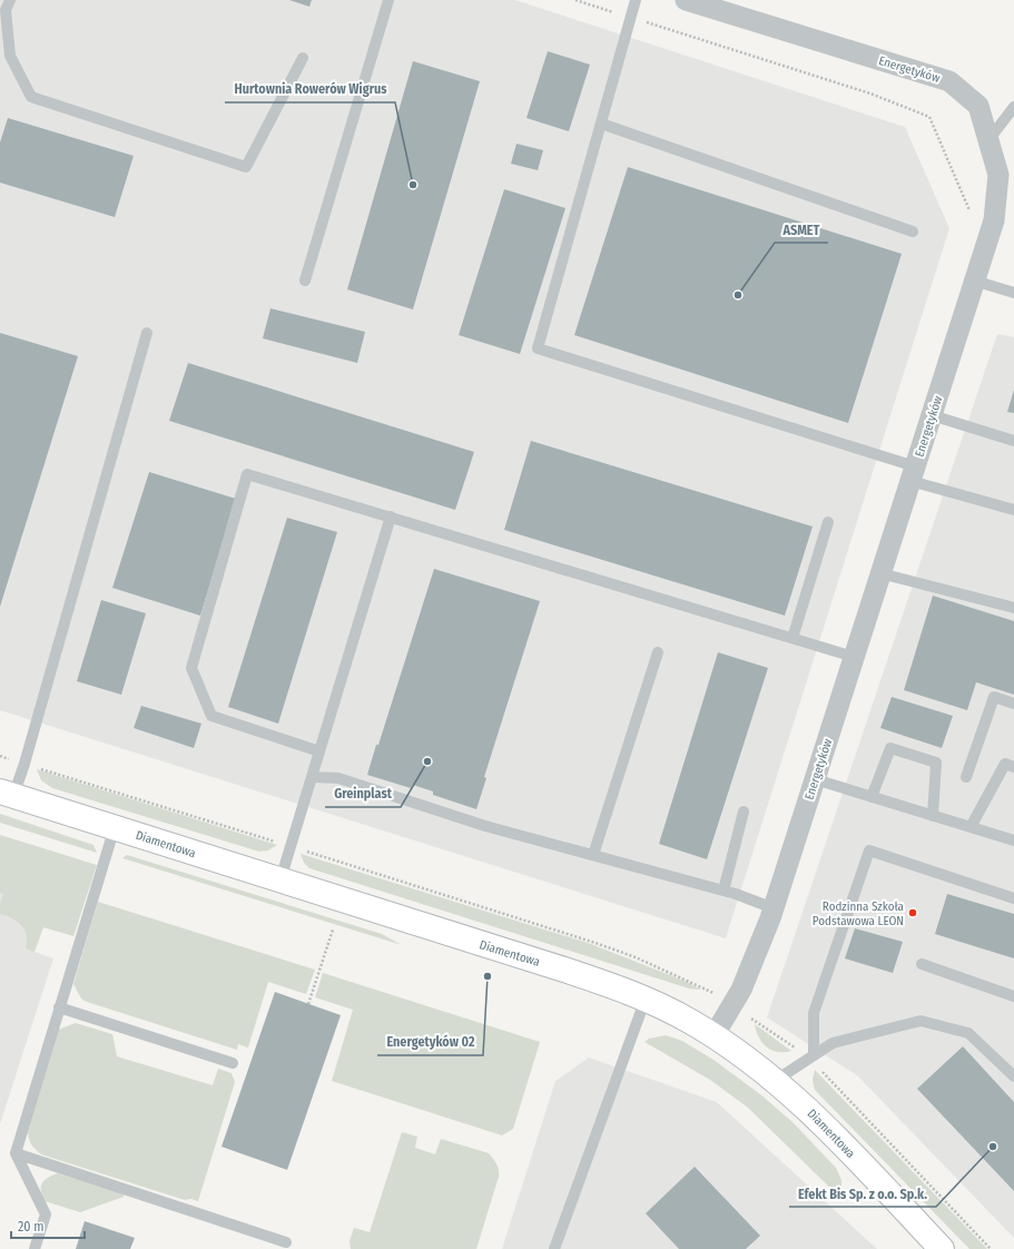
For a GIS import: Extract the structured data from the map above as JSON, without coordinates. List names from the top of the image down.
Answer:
{
  "streets": {
    "street": ["Energetyków", "Diamentowa"]
  },
  "crossings": [
    ["Energetyków", "Diamentowa"]
  ],
  "places": [
    "Hurtownia Rowerów Wigrus",
    "ASMET",
    "Greinplast",
    "Rodzinna Szkoła Podstawowa LEON",
    "Energetyków 02",
    "Efekt Bis Sp. z o.o. Sp.k."
  ],
  "scale_bar": "20 m"
}
